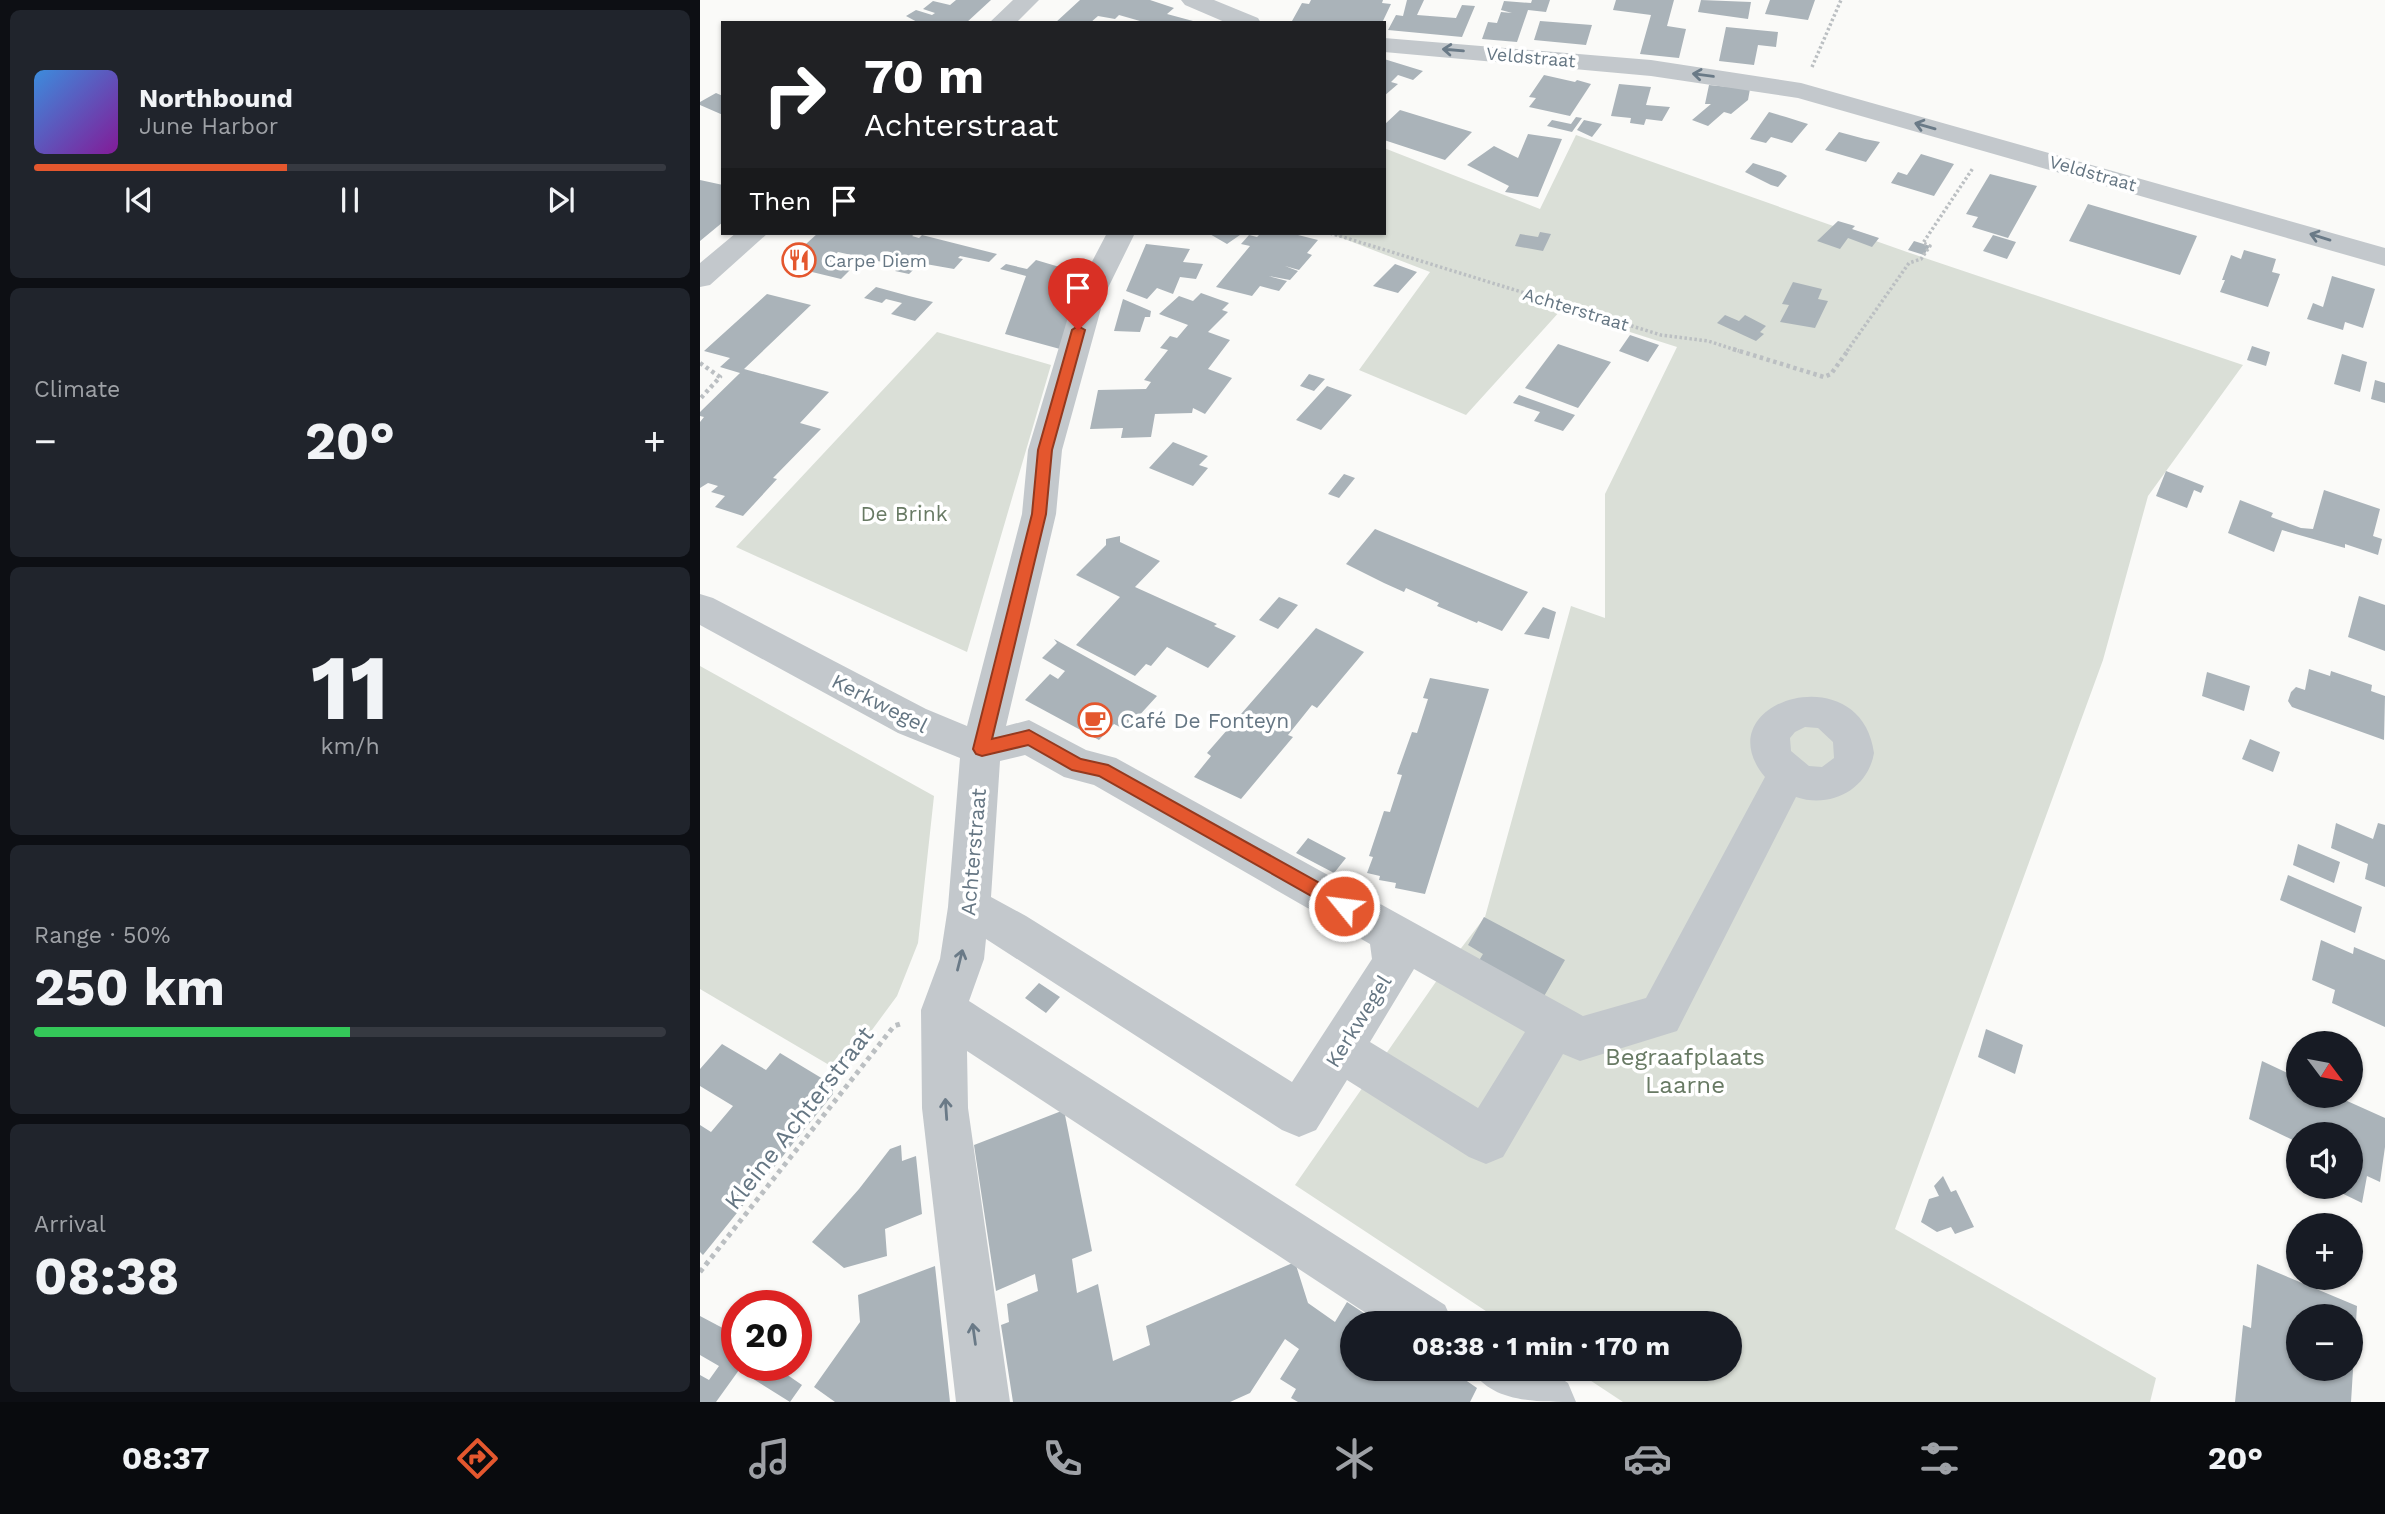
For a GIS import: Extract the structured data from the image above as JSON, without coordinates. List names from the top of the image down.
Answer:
{
  "streets": {
    "street": ["Veldstraat", "Achterstraat", "Kerkwegel"],
    "path": ["Kleine Achterstraat"]
  },
  "crossings": [
    ["Veldstraat", "Achterstraat"],
    ["Achterstraat", "Kerkwegel"],
    ["Achterstraat", "Kleine Achterstraat"]
  ],
  "one_way": ["Veldstraat"],
  "parks": ["De Brink", "Begraafplaats Laarne"],
  "places": {
    "restaurant": ["Carpe Diem"],
    "cafe": ["Café De Fonteyn"]
  },
  "north": "bottom right",
  "page": {
    "turn": ["70 m", "Achterstraat"],
    "song": ["Northbound", "June Harbor"],
    "then": "Then",
    "tile": [
      "Climate",
      ["11", "km/h"],
      ["Range · 50%", "250 km"],
      ["Arrival", "08:38"]
    ],
    "heat": ["−", "20°", "+"],
    "map_buttons": ["+", "−"],
    "limit": "20",
    "trip": "08:38 · 1 min · 170 m",
    "tabs": ["08:37", "20°"]
  }
}
